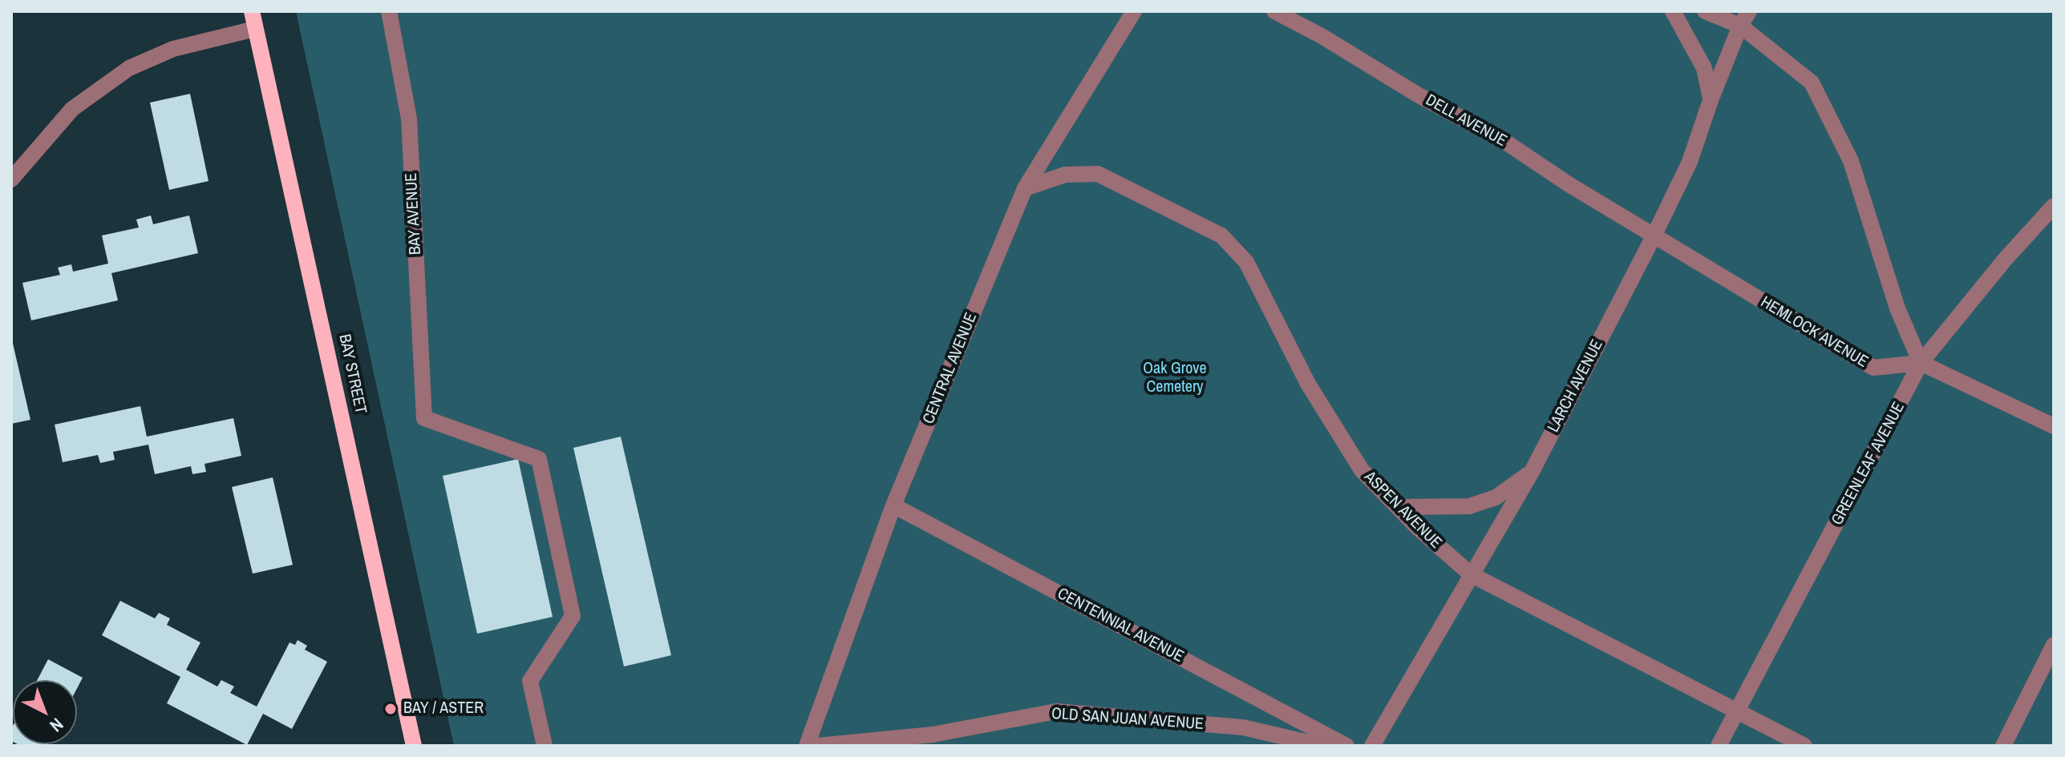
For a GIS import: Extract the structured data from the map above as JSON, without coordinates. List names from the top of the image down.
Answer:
{
  "streets": {
    "main road": ["BAY STREET"],
    "street": [
      "DELL AVENUE",
      "BAY AVENUE",
      "HEMLOCK AVENUE",
      "CENTRAL AVENUE",
      "LARCH AVENUE",
      "GREENLEAF AVENUE",
      "ASPEN AVENUE",
      "CENTENNIAL AVENUE",
      "OLD SAN JUAN AVENUE"
    ]
  },
  "crossings": [
    ["DELL AVENUE", "HEMLOCK AVENUE"],
    ["DELL AVENUE", "LARCH AVENUE"],
    ["HEMLOCK AVENUE", "LARCH AVENUE"],
    ["HEMLOCK AVENUE", "GREENLEAF AVENUE"],
    ["CENTRAL AVENUE", "ASPEN AVENUE"],
    ["CENTRAL AVENUE", "CENTENNIAL AVENUE"],
    ["LARCH AVENUE", "ASPEN AVENUE"],
    ["GREENLEAF AVENUE", "ASPEN AVENUE"]
  ],
  "parks": ["Oak Grove Cemetery"],
  "places": ["BAY / ASTER"],
  "north": "bottom right"
}
